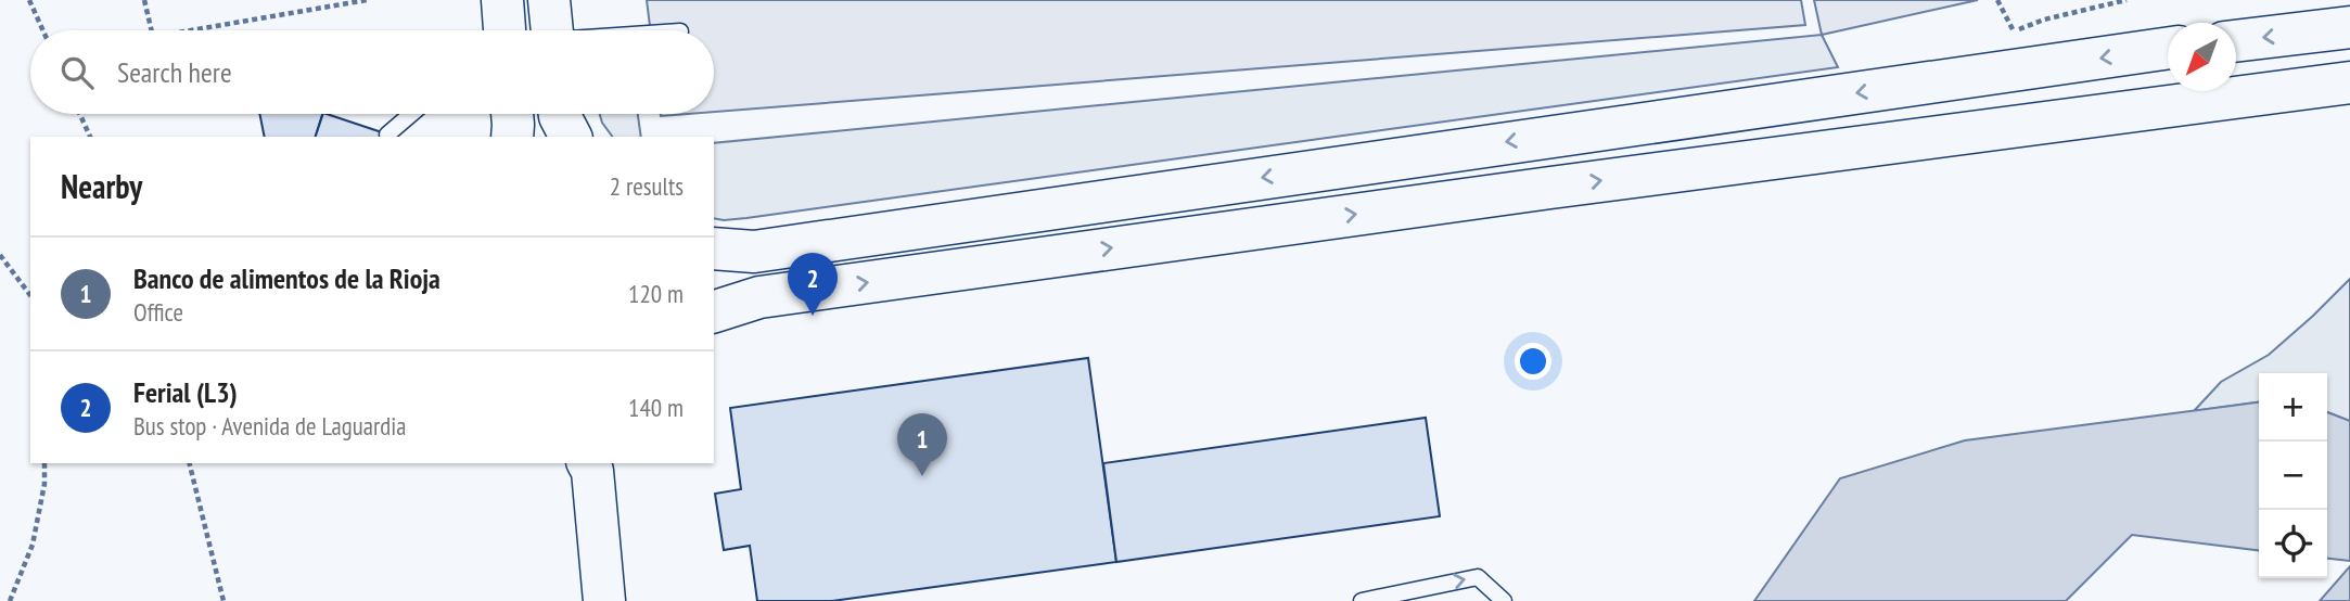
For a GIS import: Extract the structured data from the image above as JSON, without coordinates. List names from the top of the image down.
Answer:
{
  "north": "bottom left",
  "page": {
    "search": "Search here",
    "heading": ["Nearby", "2 results"],
    "list": [
      {
        "mark": "1",
        "name": "Banco de alimentos de la Rioja",
        "note": "Office",
        "value": "120 m"
      },
      {
        "mark": "2",
        "name": "Ferial (L3)",
        "note": "Bus stop · Avenida de Laguardia",
        "value": "140 m"
      }
    ],
    "pins": ["2", "1"],
    "map_buttons": ["+", "−"]
  }
}
